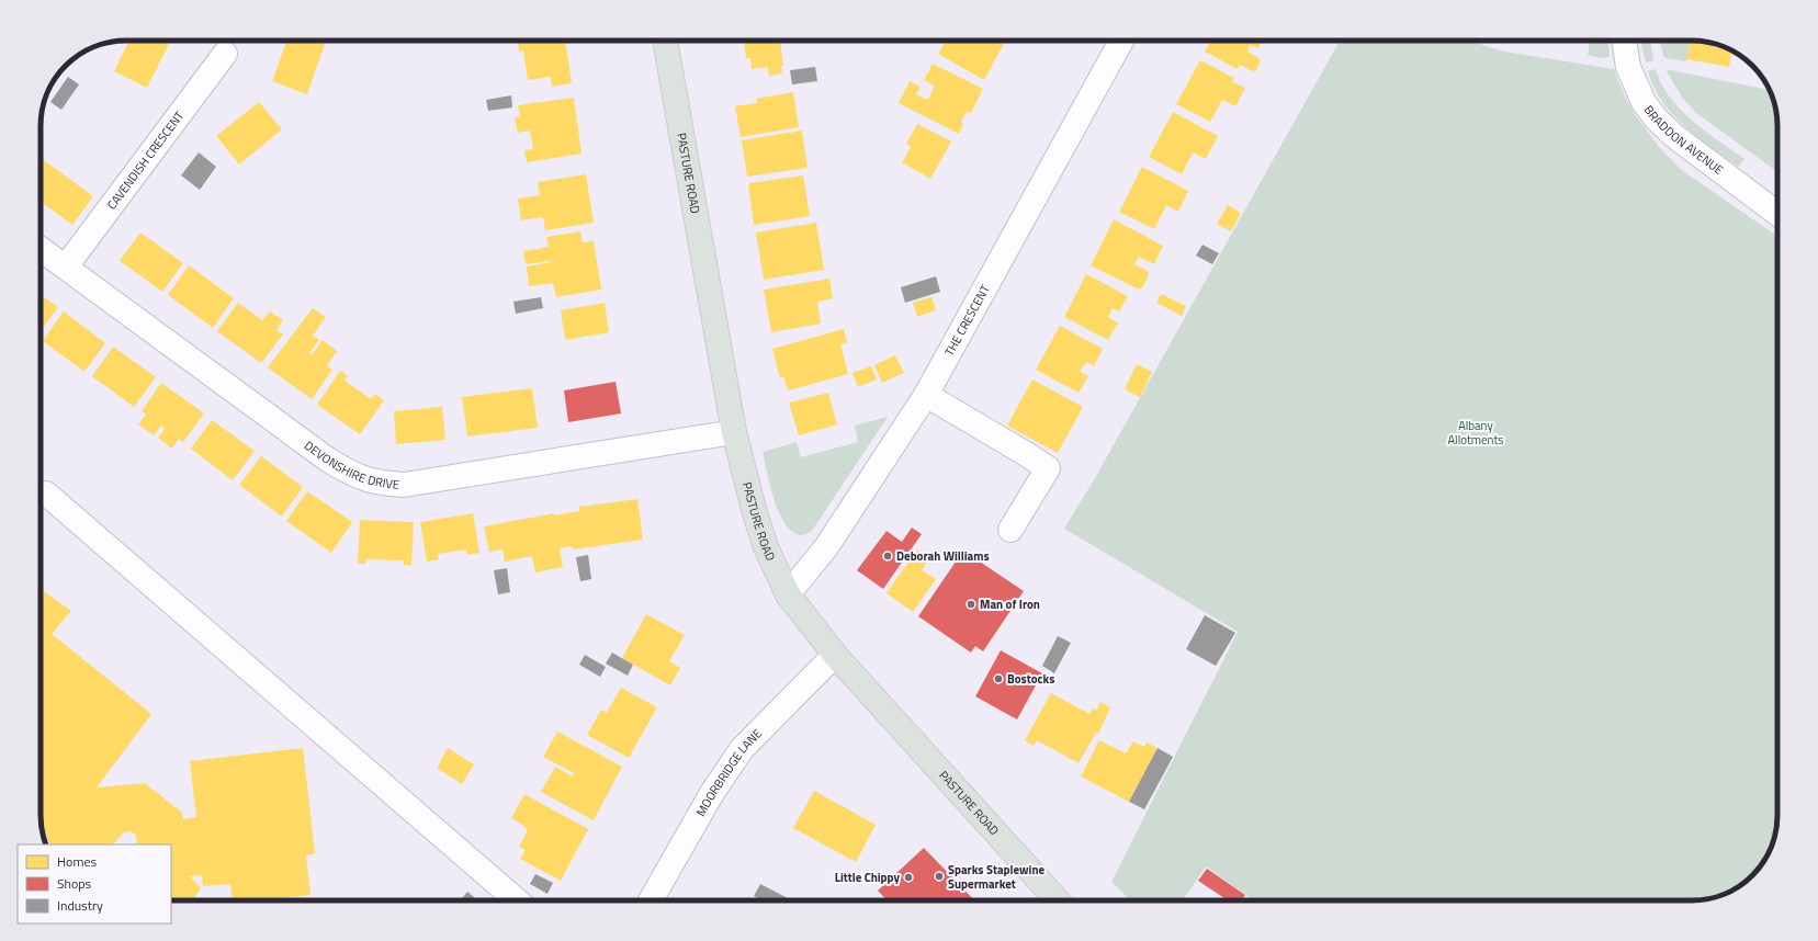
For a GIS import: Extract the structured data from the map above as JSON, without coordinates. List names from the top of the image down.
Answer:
{
  "streets": {
    "main road": ["PASTURE ROAD"],
    "street": [
      "BRADDON AVENUE",
      "CAVENDISH CRESCENT",
      "THE CRESCENT",
      "DEVONSHIRE DRIVE",
      "MOORBRIDGE LANE"
    ]
  },
  "crossings": [
    ["CAVENDISH CRESCENT", "DEVONSHIRE DRIVE"],
    ["PASTURE ROAD", "THE CRESCENT"],
    ["PASTURE ROAD", "DEVONSHIRE DRIVE"],
    ["PASTURE ROAD", "MOORBRIDGE LANE"]
  ],
  "parks": ["Albany Allotments"],
  "places": [
    "Deborah Williams",
    "Man of Iron",
    "Bostocks",
    "Sparks Staplewine Supermarket",
    "Little Chippy"
  ],
  "legend": ["Homes", "Shops", "Industry"]
}
